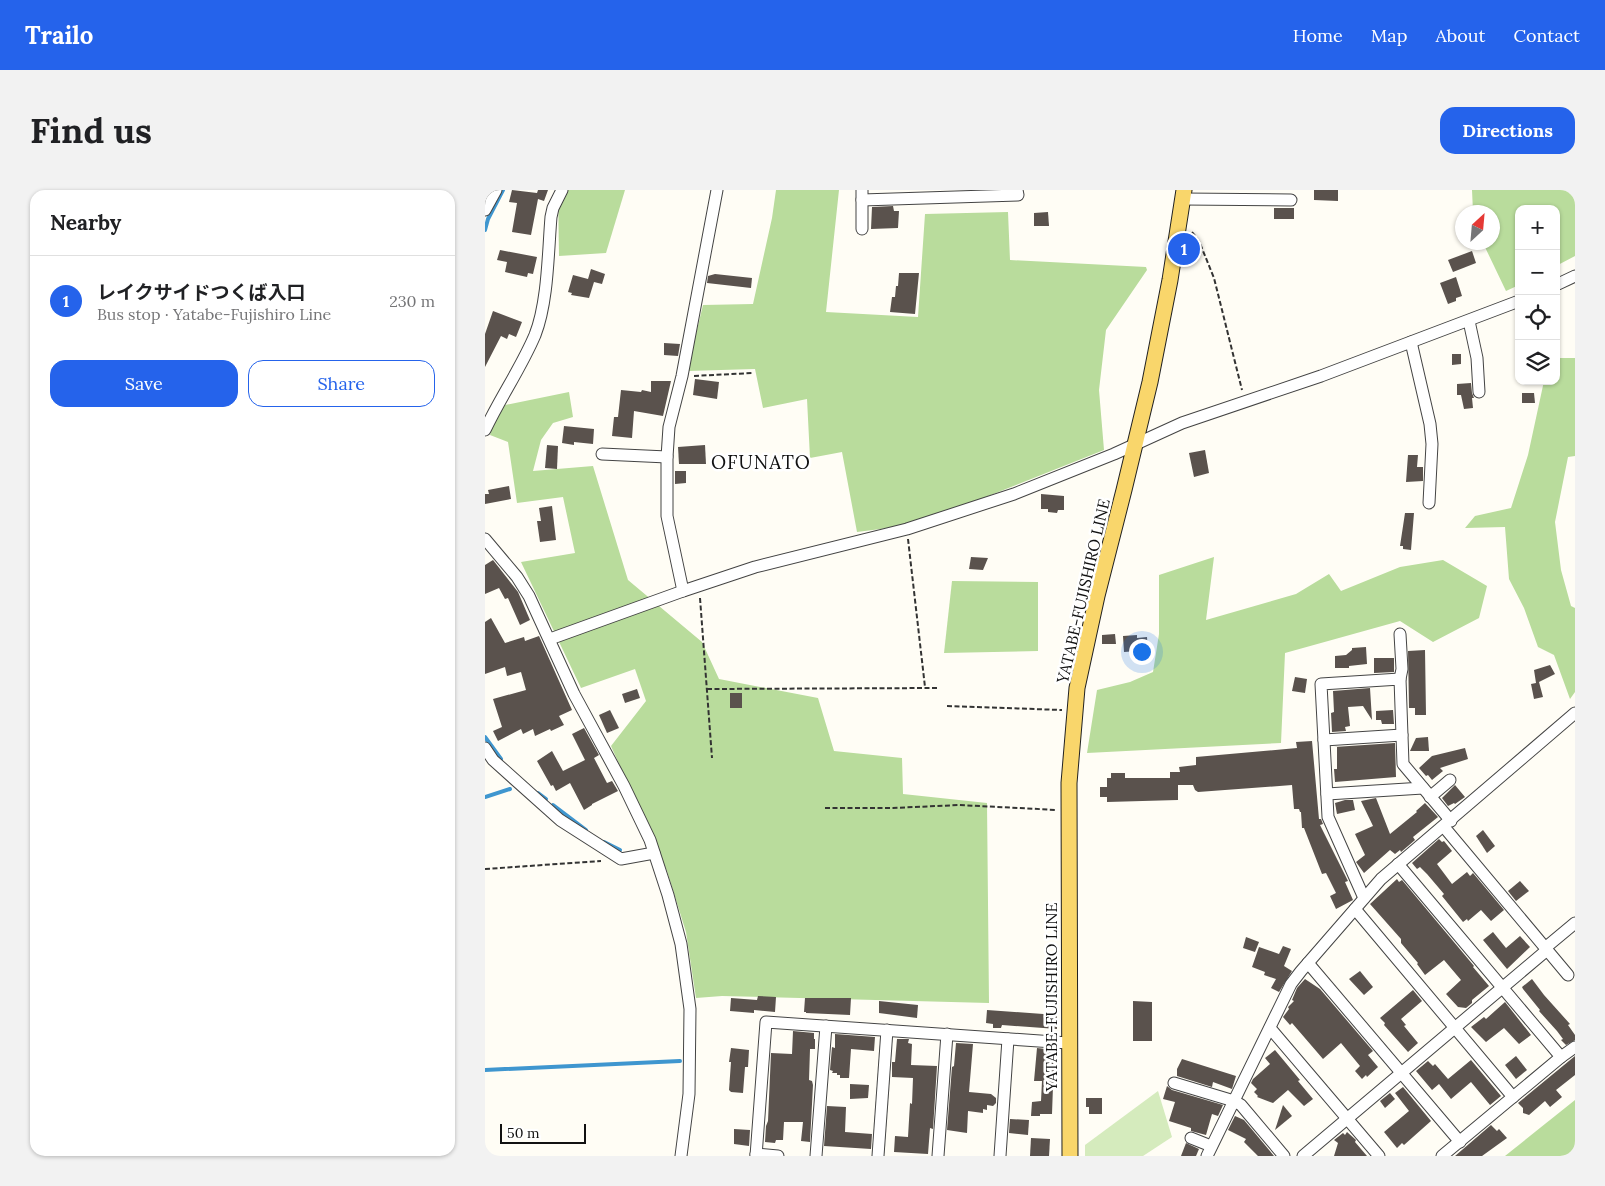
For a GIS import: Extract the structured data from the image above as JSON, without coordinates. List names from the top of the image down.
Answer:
{
  "streets": {
    "main road": ["YATABE-FUJISHIRO LINE"]
  },
  "districts": ["OFUNATO"],
  "scale_bar": "50 m",
  "north": "top right",
  "page": {
    "header": "Trailo",
    "nav": [
      "Home",
      "Map",
      "About",
      "Contact"
    ],
    "buttons": [
      "Directions",
      ["Save", "Share"]
    ],
    "title": "Find us",
    "heading": "Nearby",
    "map_buttons": ["+", "−"],
    "pins": "1",
    "list": [
      {
        "mark": "1",
        "name": "レイクサイドつくば入口",
        "note": "Bus stop · Yatabe-Fujishiro Line",
        "value": "230 m"
      }
    ],
    "scale": "50 m"
  }
}
